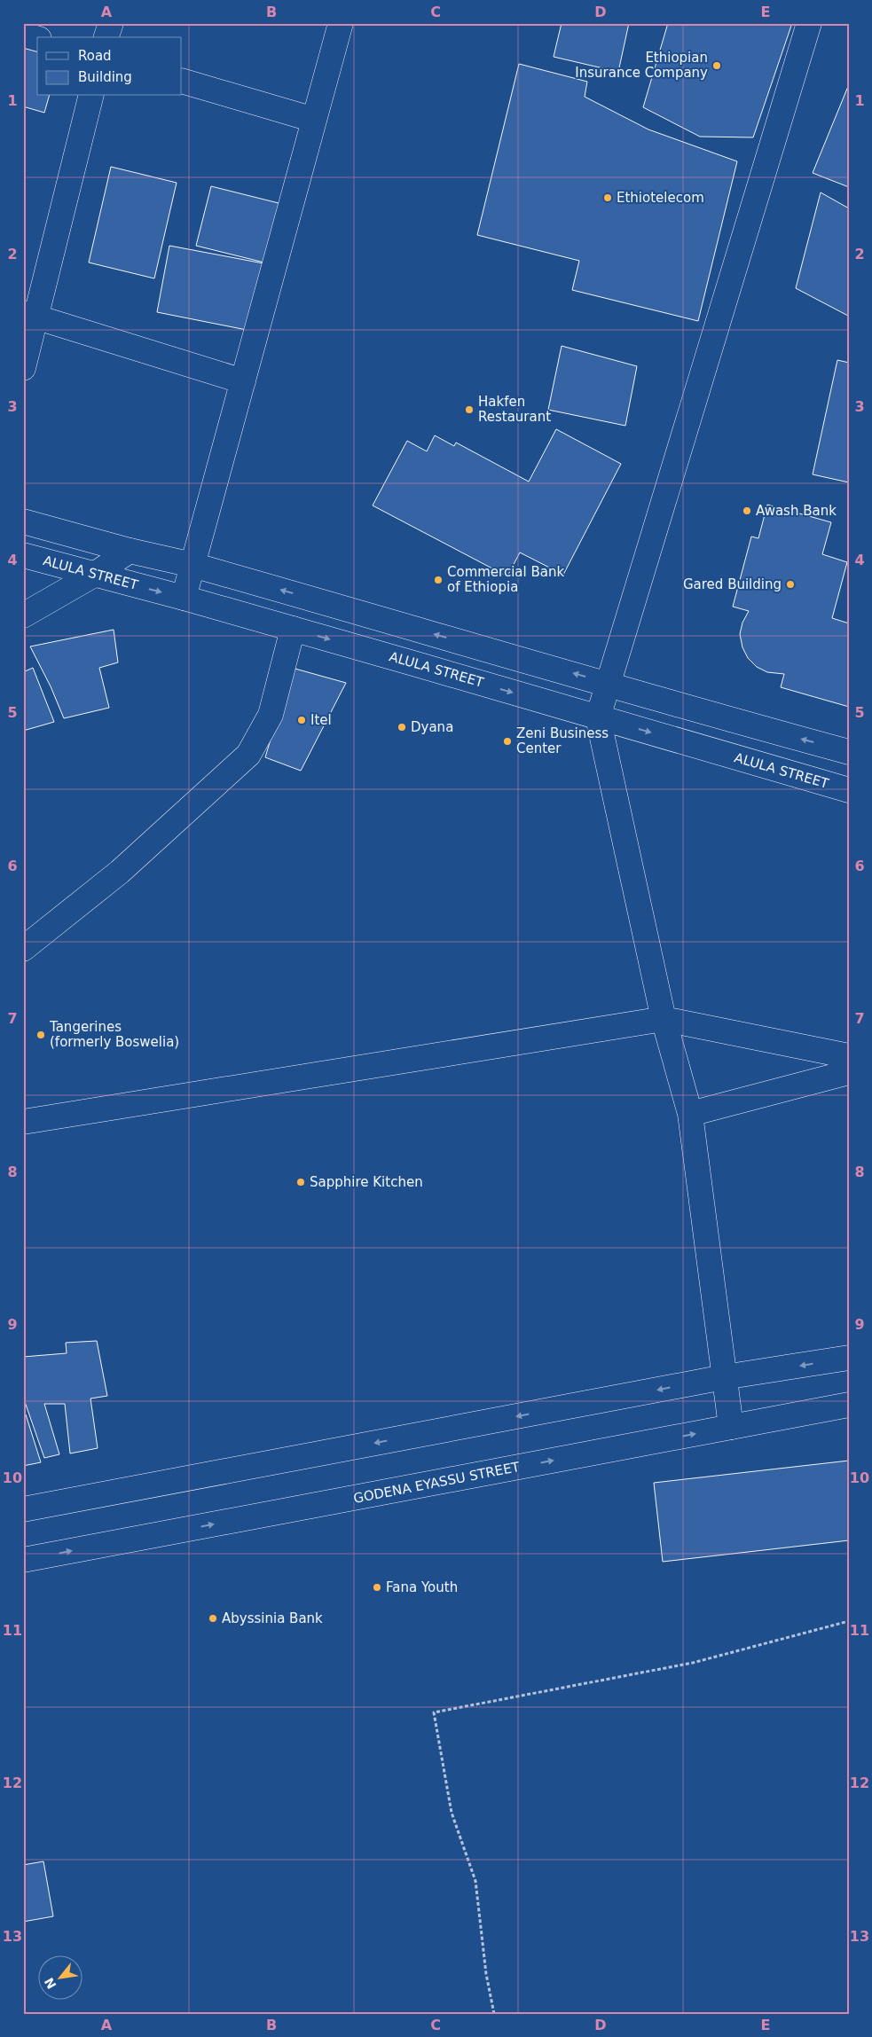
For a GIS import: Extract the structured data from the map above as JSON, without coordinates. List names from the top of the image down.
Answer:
{
  "streets": {
    "street": ["ALULA STREET", "GODENA EYASSU STREET"]
  },
  "places": [
    "Ethiopian Insurance Company",
    "Ethiotelecom",
    "Hakfen Restaurant",
    "Awash Bank",
    "Commercial Bank of Ethiopia",
    "Gared Building",
    "Itel",
    "Dyana",
    "Zeni Business Center",
    "Tangerines (formerly Boswelia)",
    "Sapphire Kitchen",
    "Fana Youth",
    "Abyssinia Bank"
  ],
  "legend": ["Road", "Building"],
  "north": "bottom left",
  "grid": {
    "columns": [
      "A",
      "B",
      "C",
      "D",
      "E"
    ],
    "rows": [
      "1",
      "2",
      "3",
      "4",
      "5",
      "6",
      "7",
      "8",
      "9",
      "10",
      "11",
      "12",
      "13"
    ]
  }
}
